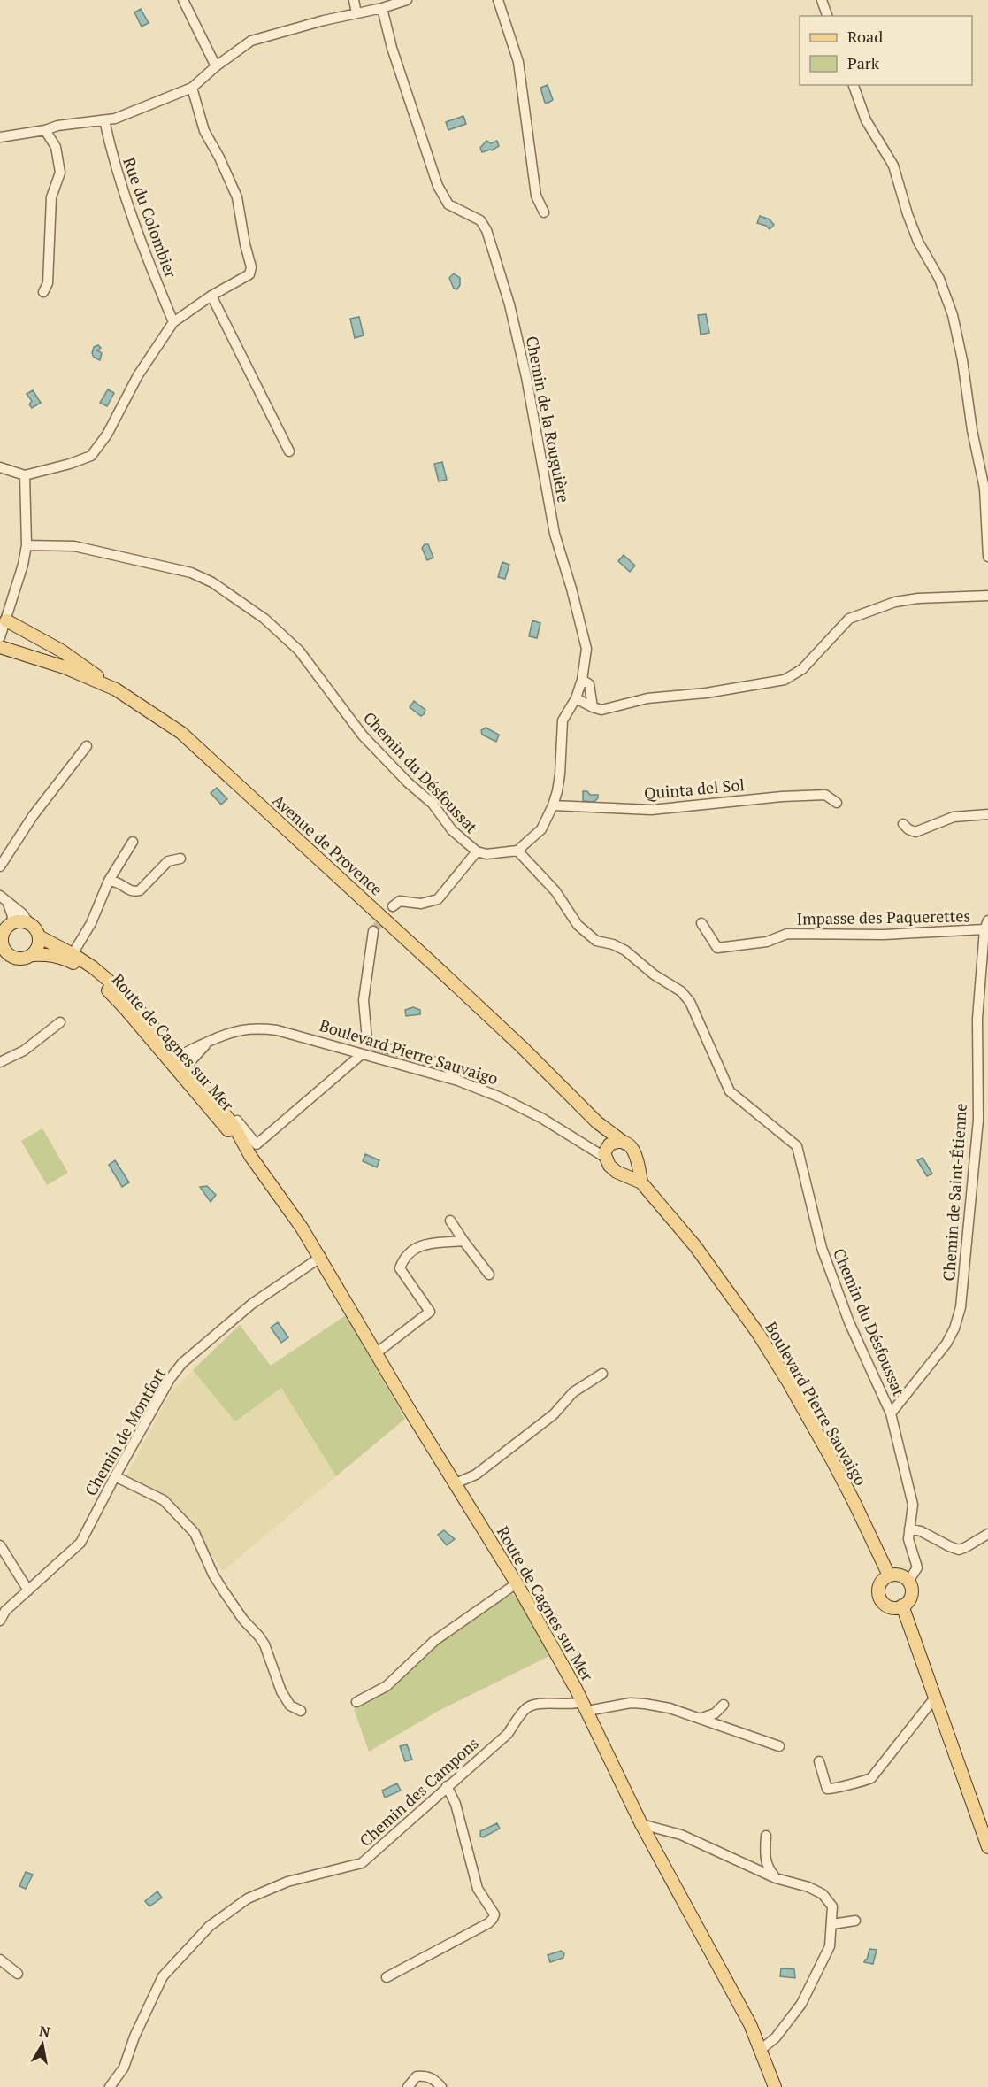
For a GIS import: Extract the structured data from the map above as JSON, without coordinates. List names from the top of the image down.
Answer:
{
  "streets": {
    "main road": ["Avenue de Provence", "Route de Cagnes sur Mer", "Boulevard Pierre Sauvaigo"],
    "street": [
      "Rue du Colombier",
      "Chemin de la Rouguière",
      "Chemin du Désfoussat",
      "Quinta del Sol",
      "Impasse des Paquerettes",
      "Chemin de Saint-Étienne",
      "Chemin de Montfort",
      "Chemin des Campons"
    ]
  },
  "crossings": [
    ["Chemin de la Rouguière", "Chemin du Désfoussat"],
    ["Chemin de la Rouguière", "Quinta del Sol"],
    ["Chemin du Désfoussat", "Boulevard Pierre Sauvaigo"],
    ["Chemin du Désfoussat", "Chemin de Saint-Étienne"],
    ["Avenue de Provence", "Boulevard Pierre Sauvaigo"],
    ["Impasse des Paquerettes", "Chemin de Saint-Étienne"],
    ["Route de Cagnes sur Mer", "Boulevard Pierre Sauvaigo"],
    ["Route de Cagnes sur Mer", "Chemin de Montfort"],
    ["Route de Cagnes sur Mer", "Chemin des Campons"]
  ],
  "legend": ["Road", "Park"],
  "north": "top"
}
